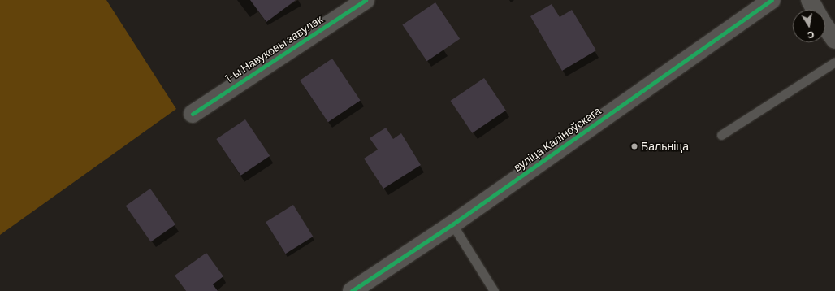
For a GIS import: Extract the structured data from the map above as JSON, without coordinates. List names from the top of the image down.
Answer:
{
  "streets": {
    "street": ["1-ы Навуковы завулак", "вуліца Каліноўскага"]
  },
  "places": ["Бальніца"],
  "north": "bottom"
}
